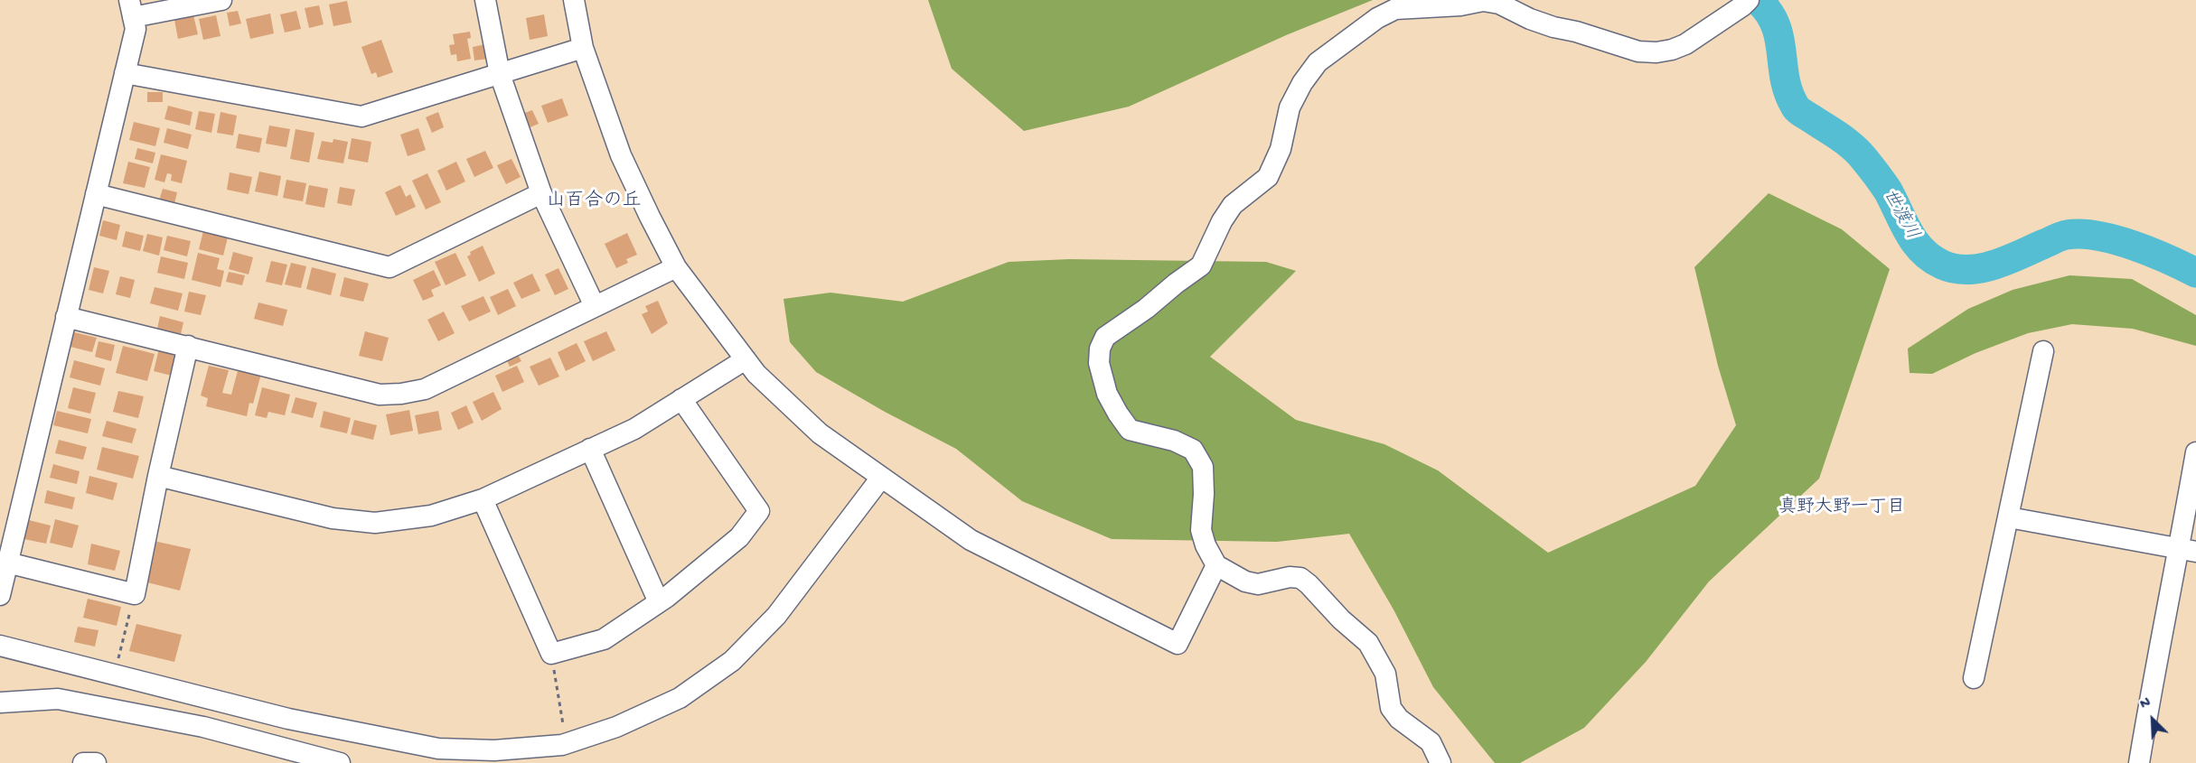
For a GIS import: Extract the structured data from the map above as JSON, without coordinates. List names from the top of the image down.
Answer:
{
  "districts": ["山百合の丘", "真野大野一丁目"],
  "water": ["世渡川"],
  "north": "top left"
}
